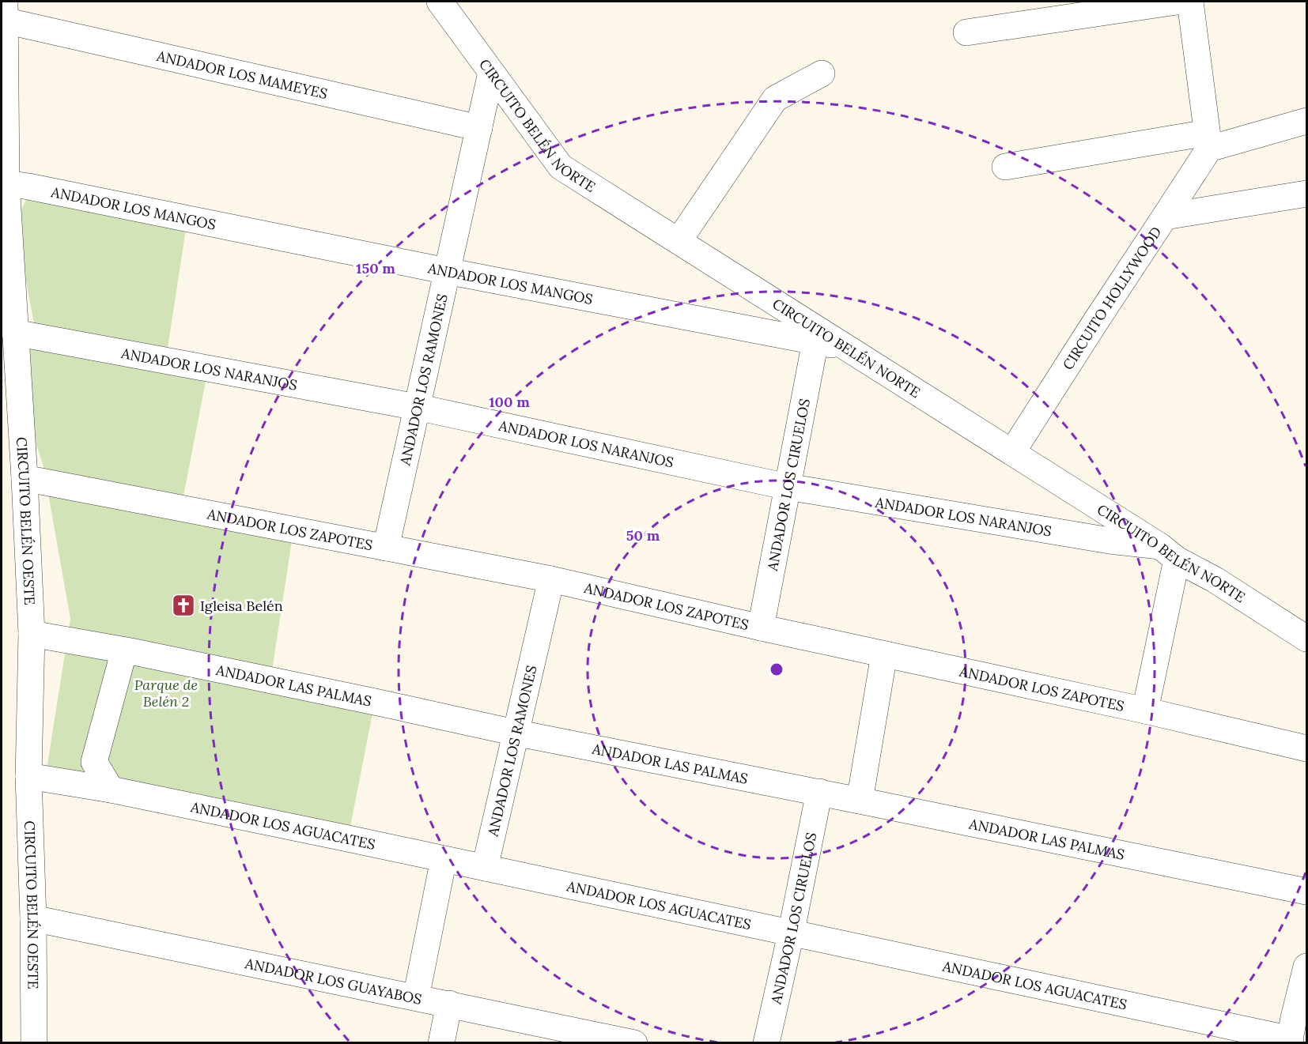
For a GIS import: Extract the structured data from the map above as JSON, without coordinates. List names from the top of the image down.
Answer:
{
  "streets": {
    "street": [
      "ANDADOR LOS MAMEYES",
      "CIRCUITO BELÉN NORTE",
      "ANDADOR LOS MANGOS",
      "CIRCUITO HOLLYWOOD",
      "ANDADOR LOS NARANJOS",
      "ANDADOR LOS RAMONES",
      "ANDADOR LOS CIRUELOS",
      "CIRCUITO BELÉN OESTE",
      "ANDADOR LOS ZAPOTES",
      "ANDADOR LAS PALMAS",
      "ANDADOR LOS AGUACATES",
      "ANDADOR LOS GUAYABOS"
    ]
  },
  "crossings": [
    ["ANDADOR LOS MAMEYES", "ANDADOR LOS RAMONES"],
    ["ANDADOR LOS MAMEYES", "CIRCUITO BELÉN OESTE"],
    ["CIRCUITO BELÉN NORTE", "ANDADOR LOS MANGOS"],
    ["CIRCUITO BELÉN NORTE", "CIRCUITO HOLLYWOOD"],
    ["CIRCUITO BELÉN NORTE", "ANDADOR LOS NARANJOS"],
    ["CIRCUITO BELÉN NORTE", "ANDADOR LOS RAMONES"],
    ["ANDADOR LOS MANGOS", "ANDADOR LOS RAMONES"],
    ["ANDADOR LOS MANGOS", "ANDADOR LOS CIRUELOS"],
    ["ANDADOR LOS MANGOS", "CIRCUITO BELÉN OESTE"],
    ["ANDADOR LOS NARANJOS", "ANDADOR LOS RAMONES"],
    ["ANDADOR LOS NARANJOS", "ANDADOR LOS CIRUELOS"],
    ["ANDADOR LOS NARANJOS", "CIRCUITO BELÉN OESTE"],
    ["ANDADOR LOS RAMONES", "ANDADOR LOS ZAPOTES"],
    ["ANDADOR LOS RAMONES", "ANDADOR LAS PALMAS"],
    ["ANDADOR LOS RAMONES", "ANDADOR LOS AGUACATES"],
    ["ANDADOR LOS CIRUELOS", "ANDADOR LOS ZAPOTES"],
    ["ANDADOR LOS CIRUELOS", "ANDADOR LAS PALMAS"],
    ["ANDADOR LOS CIRUELOS", "ANDADOR LOS AGUACATES"],
    ["CIRCUITO BELÉN OESTE", "ANDADOR LOS ZAPOTES"],
    ["CIRCUITO BELÉN OESTE", "ANDADOR LAS PALMAS"],
    ["CIRCUITO BELÉN OESTE", "ANDADOR LOS AGUACATES"],
    ["CIRCUITO BELÉN OESTE", "ANDADOR LOS GUAYABOS"]
  ],
  "parks": ["Parque de Belén 2"],
  "places": {
    "church": ["Igleisa Belén"]
  },
  "rings": ["150 m", "100 m", "50 m"]
}
